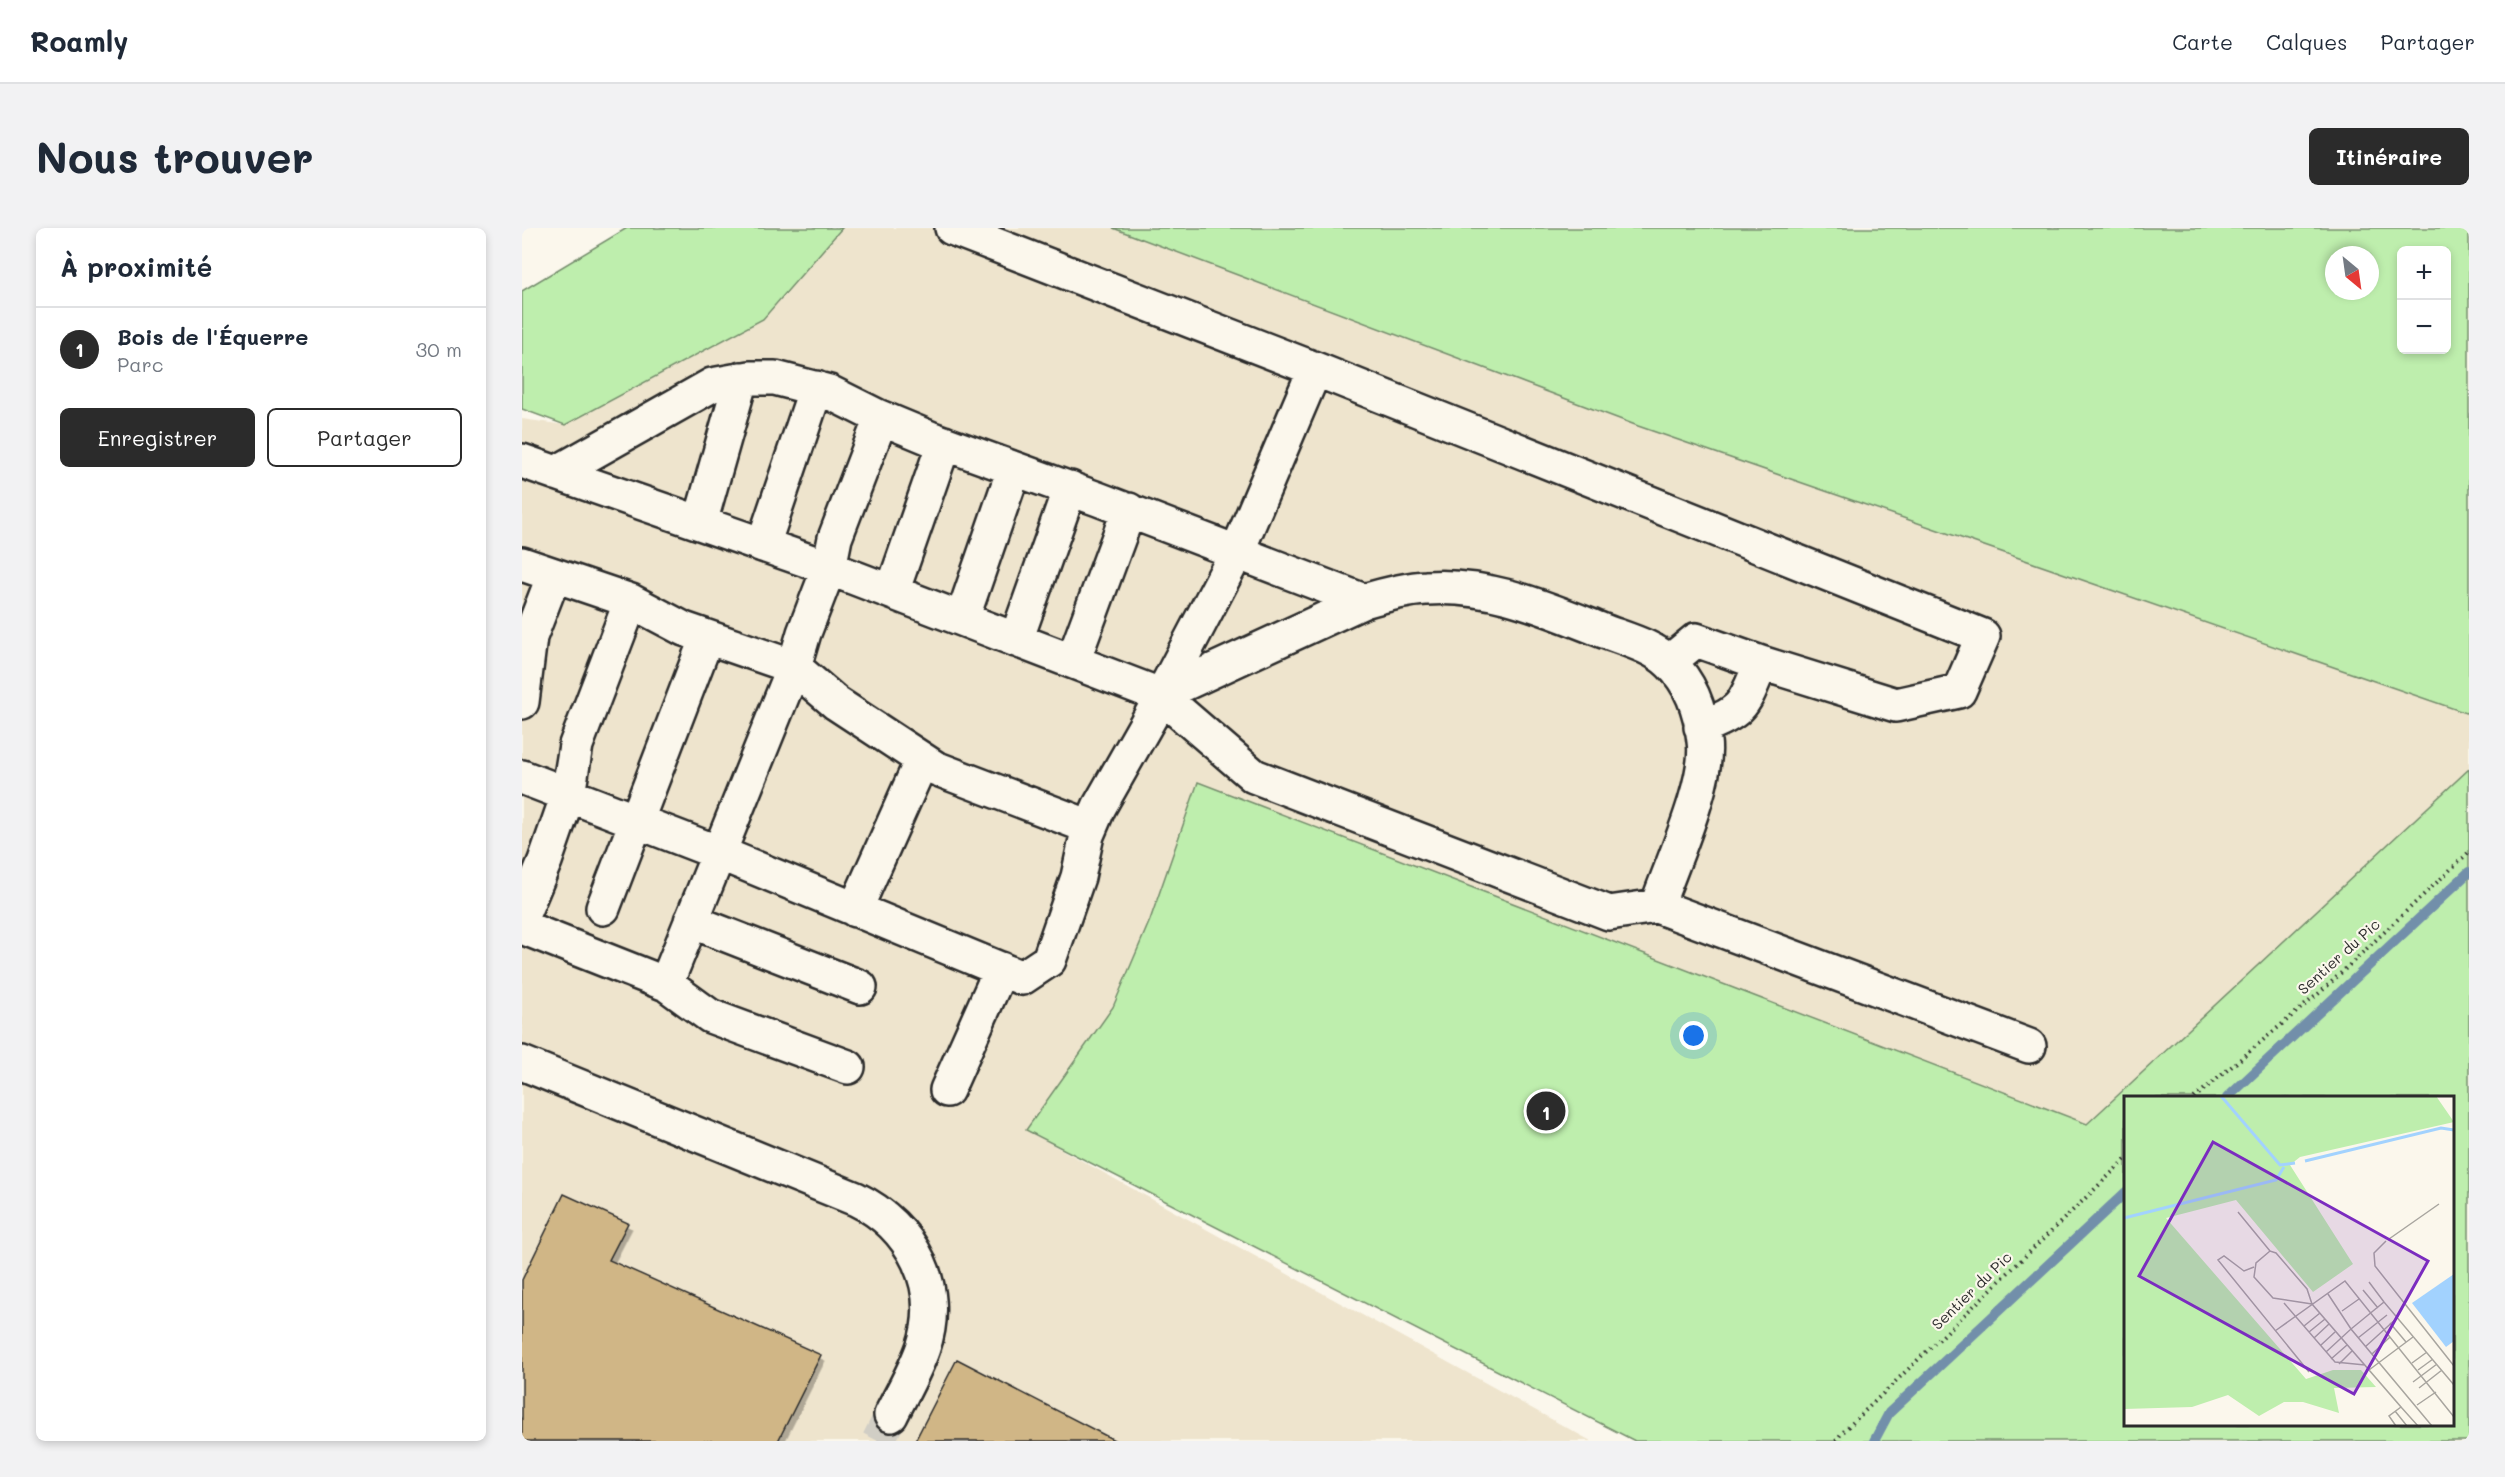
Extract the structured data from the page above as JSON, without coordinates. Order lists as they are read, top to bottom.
{
  "streets": {
    "path": ["Sentier du Pic"]
  },
  "north": "bottom right",
  "page": {
    "header": "Roamly",
    "nav": ["Carte", "Calques", "Partager"],
    "buttons": [
      "Itinéraire",
      ["Enregistrer", "Partager"]
    ],
    "title": "Nous trouver",
    "heading": "À proximité",
    "map_buttons": ["+", "−"],
    "list": [
      {
        "mark": "1",
        "name": "Bois de l'Équerre",
        "note": "Parc",
        "value": "30 m"
      }
    ],
    "pins": "1"
  }
}
